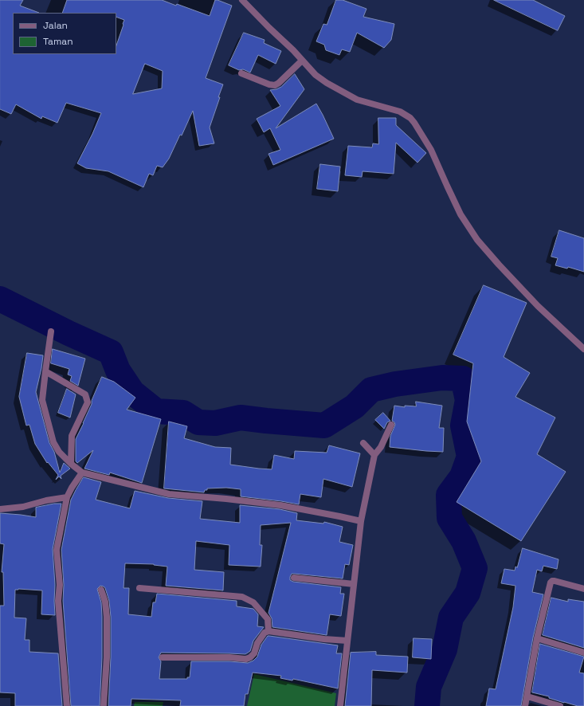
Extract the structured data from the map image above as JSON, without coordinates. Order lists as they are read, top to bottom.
{
  "legend": ["Jalan", "Taman"]
}
